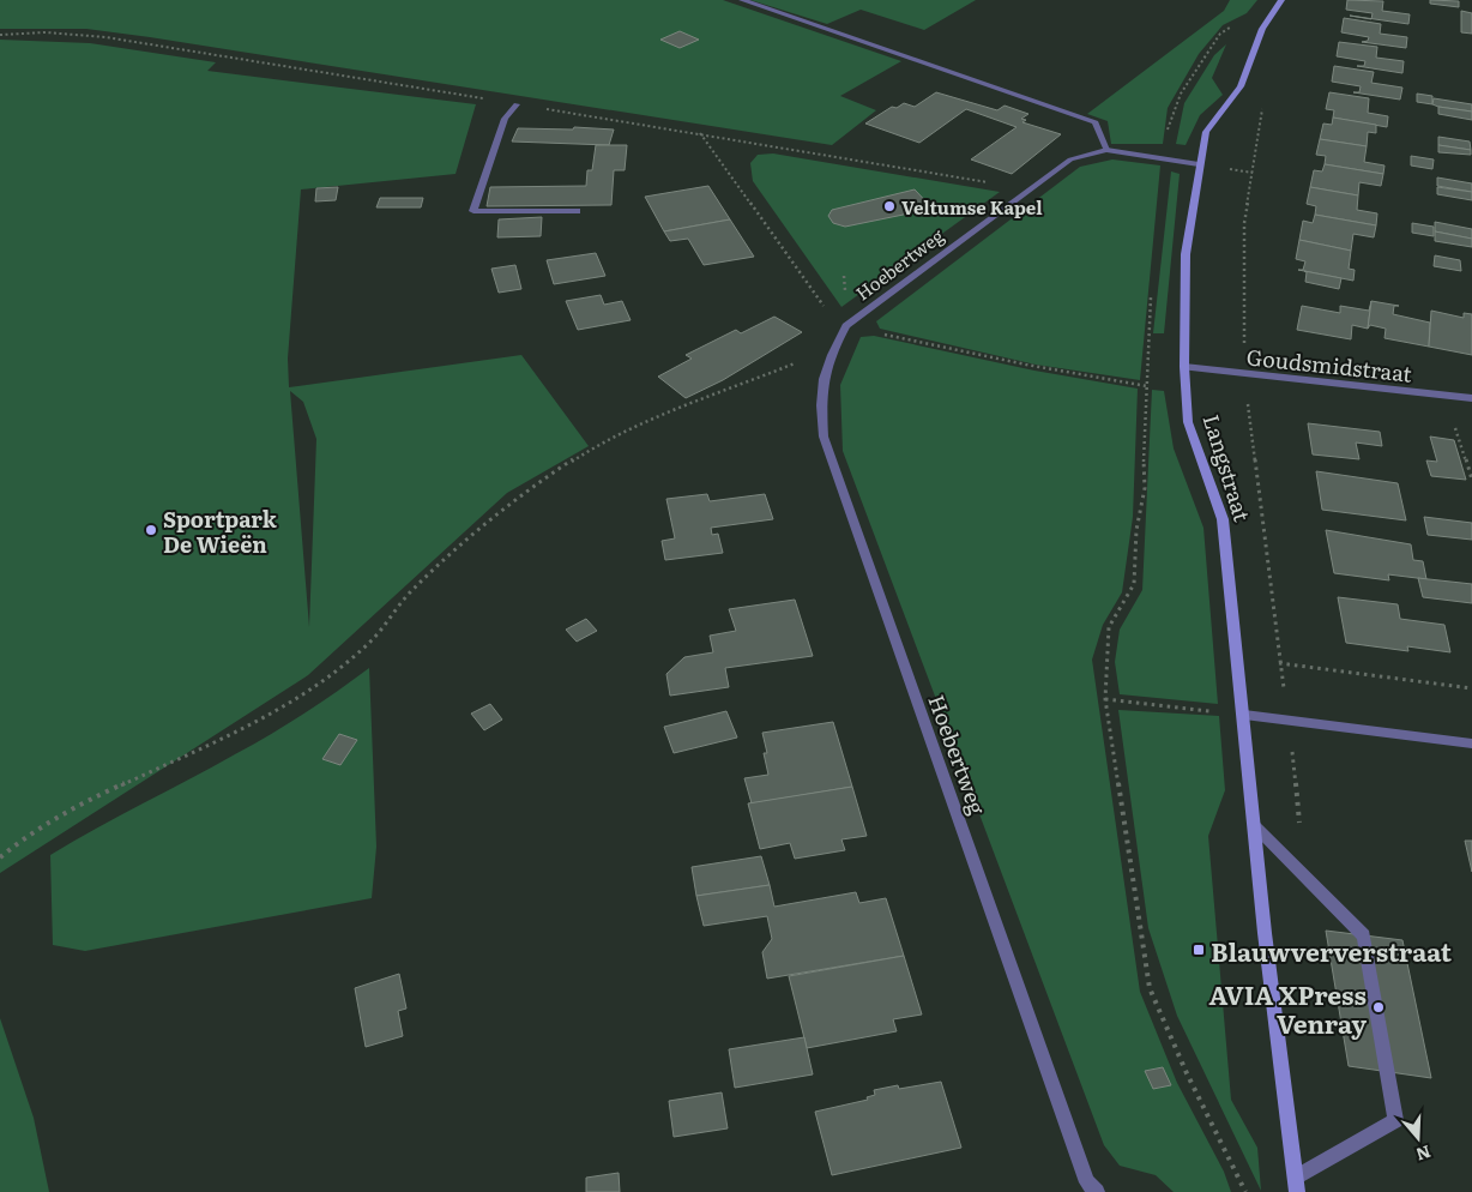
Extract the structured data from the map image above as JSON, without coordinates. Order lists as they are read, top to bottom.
{
  "streets": {
    "main road": ["Langstraat"],
    "street": ["Hoebertweg", "Goudsmidstraat"]
  },
  "crossings": [
    ["Hoebertweg", "Langstraat"],
    ["Goudsmidstraat", "Langstraat"]
  ],
  "places": {
    "other": ["Veltumse Kapel", "Sportpark De Wieën", "AVIA XPress Venray"],
    "transit": ["Blauwververstraat"]
  },
  "north": "bottom"
}
